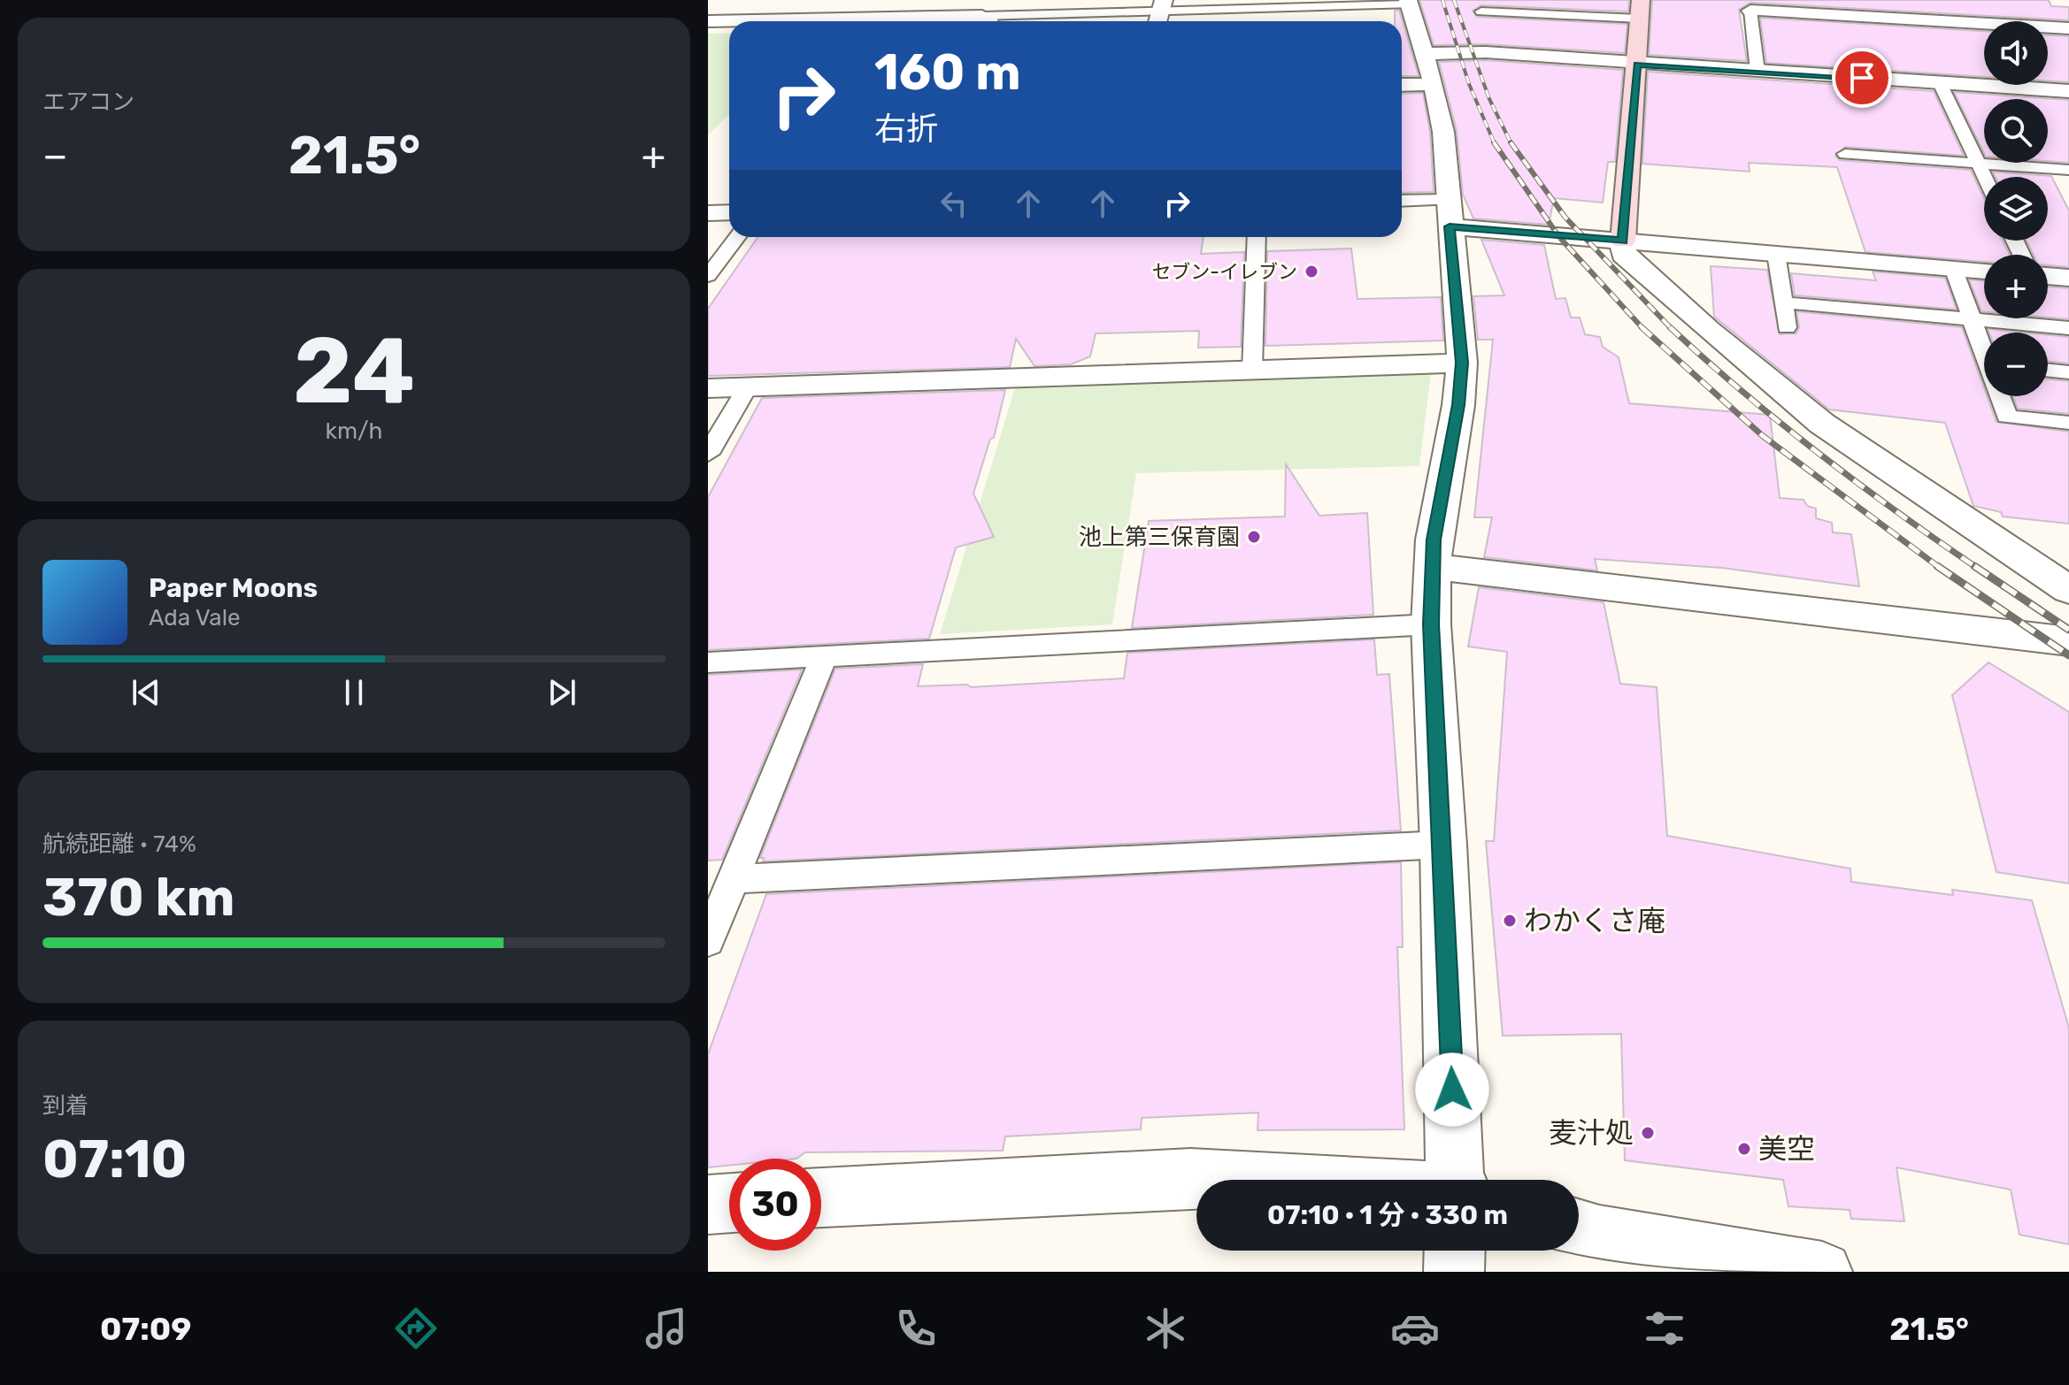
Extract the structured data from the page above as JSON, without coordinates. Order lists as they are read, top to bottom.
{
  "places": [
    "セブン-イレブン",
    "池上第三保育園",
    "わかくさ庵",
    "麦汁処",
    "美空"
  ],
  "page": {
    "tile": [
      "エアコン",
      ["24", "km/h"],
      ["航続距離 · 74%", "370 km"],
      ["到着", "07:10"]
    ],
    "map_buttons": ["+", "−"],
    "turn": ["160 m", "右折"],
    "heat": ["−", "21.5°", "+"],
    "song": ["Paper Moons", "Ada Vale"],
    "limit": "30",
    "trip": "07:10 · 1 分 · 330 m",
    "tabs": ["07:09", "21.5°"]
  }
}
